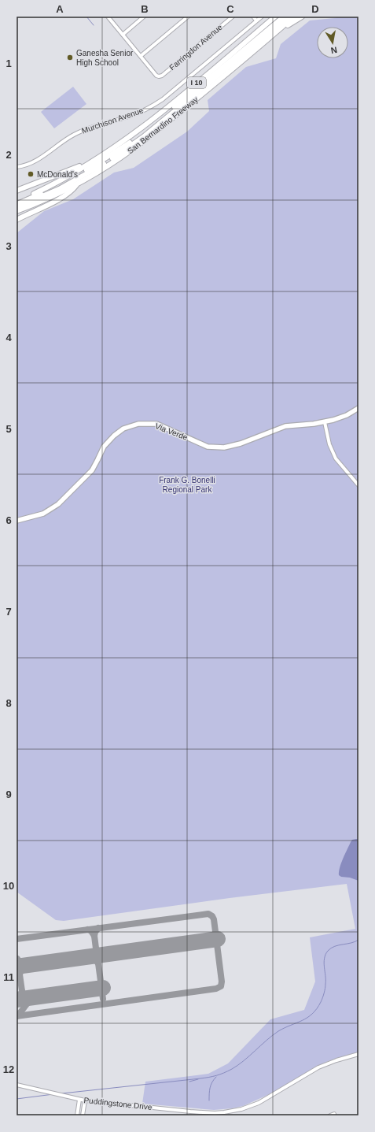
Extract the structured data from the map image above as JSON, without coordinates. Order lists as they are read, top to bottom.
{
  "streets": {
    "highway": ["I 10", "San Bernardino Freeway"],
    "main road": ["Via Verde"],
    "street": ["Farringdon Avenue", "Murchison Avenue", "Puddingstone Drive"]
  },
  "parks": ["Frank G. Bonelli Regional Park"],
  "places": ["Ganesha Senior High School", "McDonald's"],
  "north": "bottom",
  "grid": {
    "columns": [
      "A",
      "B",
      "C",
      "D"
    ],
    "rows": [
      "1",
      "2",
      "3",
      "4",
      "5",
      "6",
      "7",
      "8",
      "9",
      "10",
      "11",
      "12"
    ]
  }
}
